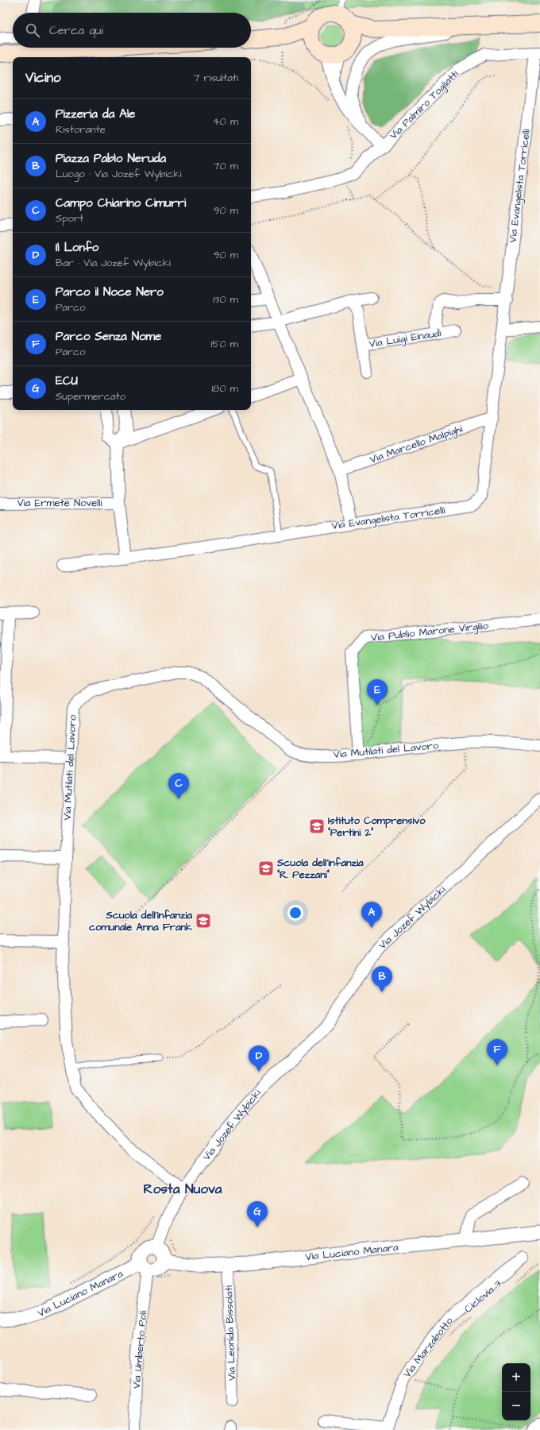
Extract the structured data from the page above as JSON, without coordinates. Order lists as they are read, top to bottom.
{
  "streets": {
    "street": [
      "Via Palmiro Togliatti",
      "Via Evangelista Torricelli",
      "Via Luigi Einaudi",
      "Via Marcello Malpighi",
      "Via Ermete Novelli",
      "Via Publio Marone Virgilio",
      "Via Mutilati del Lavoro",
      "Via Jozef Wybicki",
      "Via Luciano Manara",
      "Via Leonida Bissolati",
      "Via Marzabotto",
      "Via Umberto Poli"
    ],
    "path": ["Ciclovia 3"]
  },
  "crossings": [
    ["Via Palmiro Togliatti", "Via Evangelista Torricelli"],
    ["Via Evangelista Torricelli", "Via Marcello Malpighi"],
    ["Via Publio Marone Virgilio", "Via Mutilati del Lavoro"],
    ["Via Mutilati del Lavoro", "Via Jozef Wybicki"],
    ["Via Jozef Wybicki", "Via Luciano Manara"],
    ["Via Jozef Wybicki", "Via Umberto Poli"],
    ["Via Luciano Manara", "Via Leonida Bissolati"],
    ["Via Luciano Manara", "Via Umberto Poli"]
  ],
  "districts": ["Rosta Nuova"],
  "places": {
    "school or university": ["Istituto Comprensivo \"Pertini 2\"", "Scuola dell'infanzia \"R. Pezzani\"", "Scuola dell'infanzia comunale Anna Frank"]
  },
  "page": {
    "search": "Cerca qui",
    "heading": ["Vicino", "7 risultati"],
    "list": [
      {
        "mark": "A",
        "name": "Pizzeria da Ale",
        "note": "Ristorante",
        "value": "40 m"
      },
      {
        "mark": "B",
        "name": "Piazza Pablo Neruda",
        "note": "Luogo · Via Jozef Wybicki",
        "value": "70 m"
      },
      {
        "mark": "C",
        "name": "Campo Chiarino Cimurri",
        "note": "Sport",
        "value": "90 m"
      },
      {
        "mark": "D",
        "name": "Il Lonfo",
        "note": "Bar · Via Jozef Wybicki",
        "value": "90 m"
      },
      {
        "mark": "E",
        "name": "Parco il Noce Nero",
        "note": "Parco",
        "value": "130 m"
      },
      {
        "mark": "F",
        "name": "Parco Senza Nome",
        "note": "Parco",
        "value": "150 m"
      },
      {
        "mark": "G",
        "name": "ECU",
        "note": "Supermercato",
        "value": "180 m"
      }
    ],
    "pins": [
      "E",
      "C",
      "A",
      "B",
      "F",
      "D",
      "G"
    ],
    "map_buttons": ["+", "−"]
  }
}
